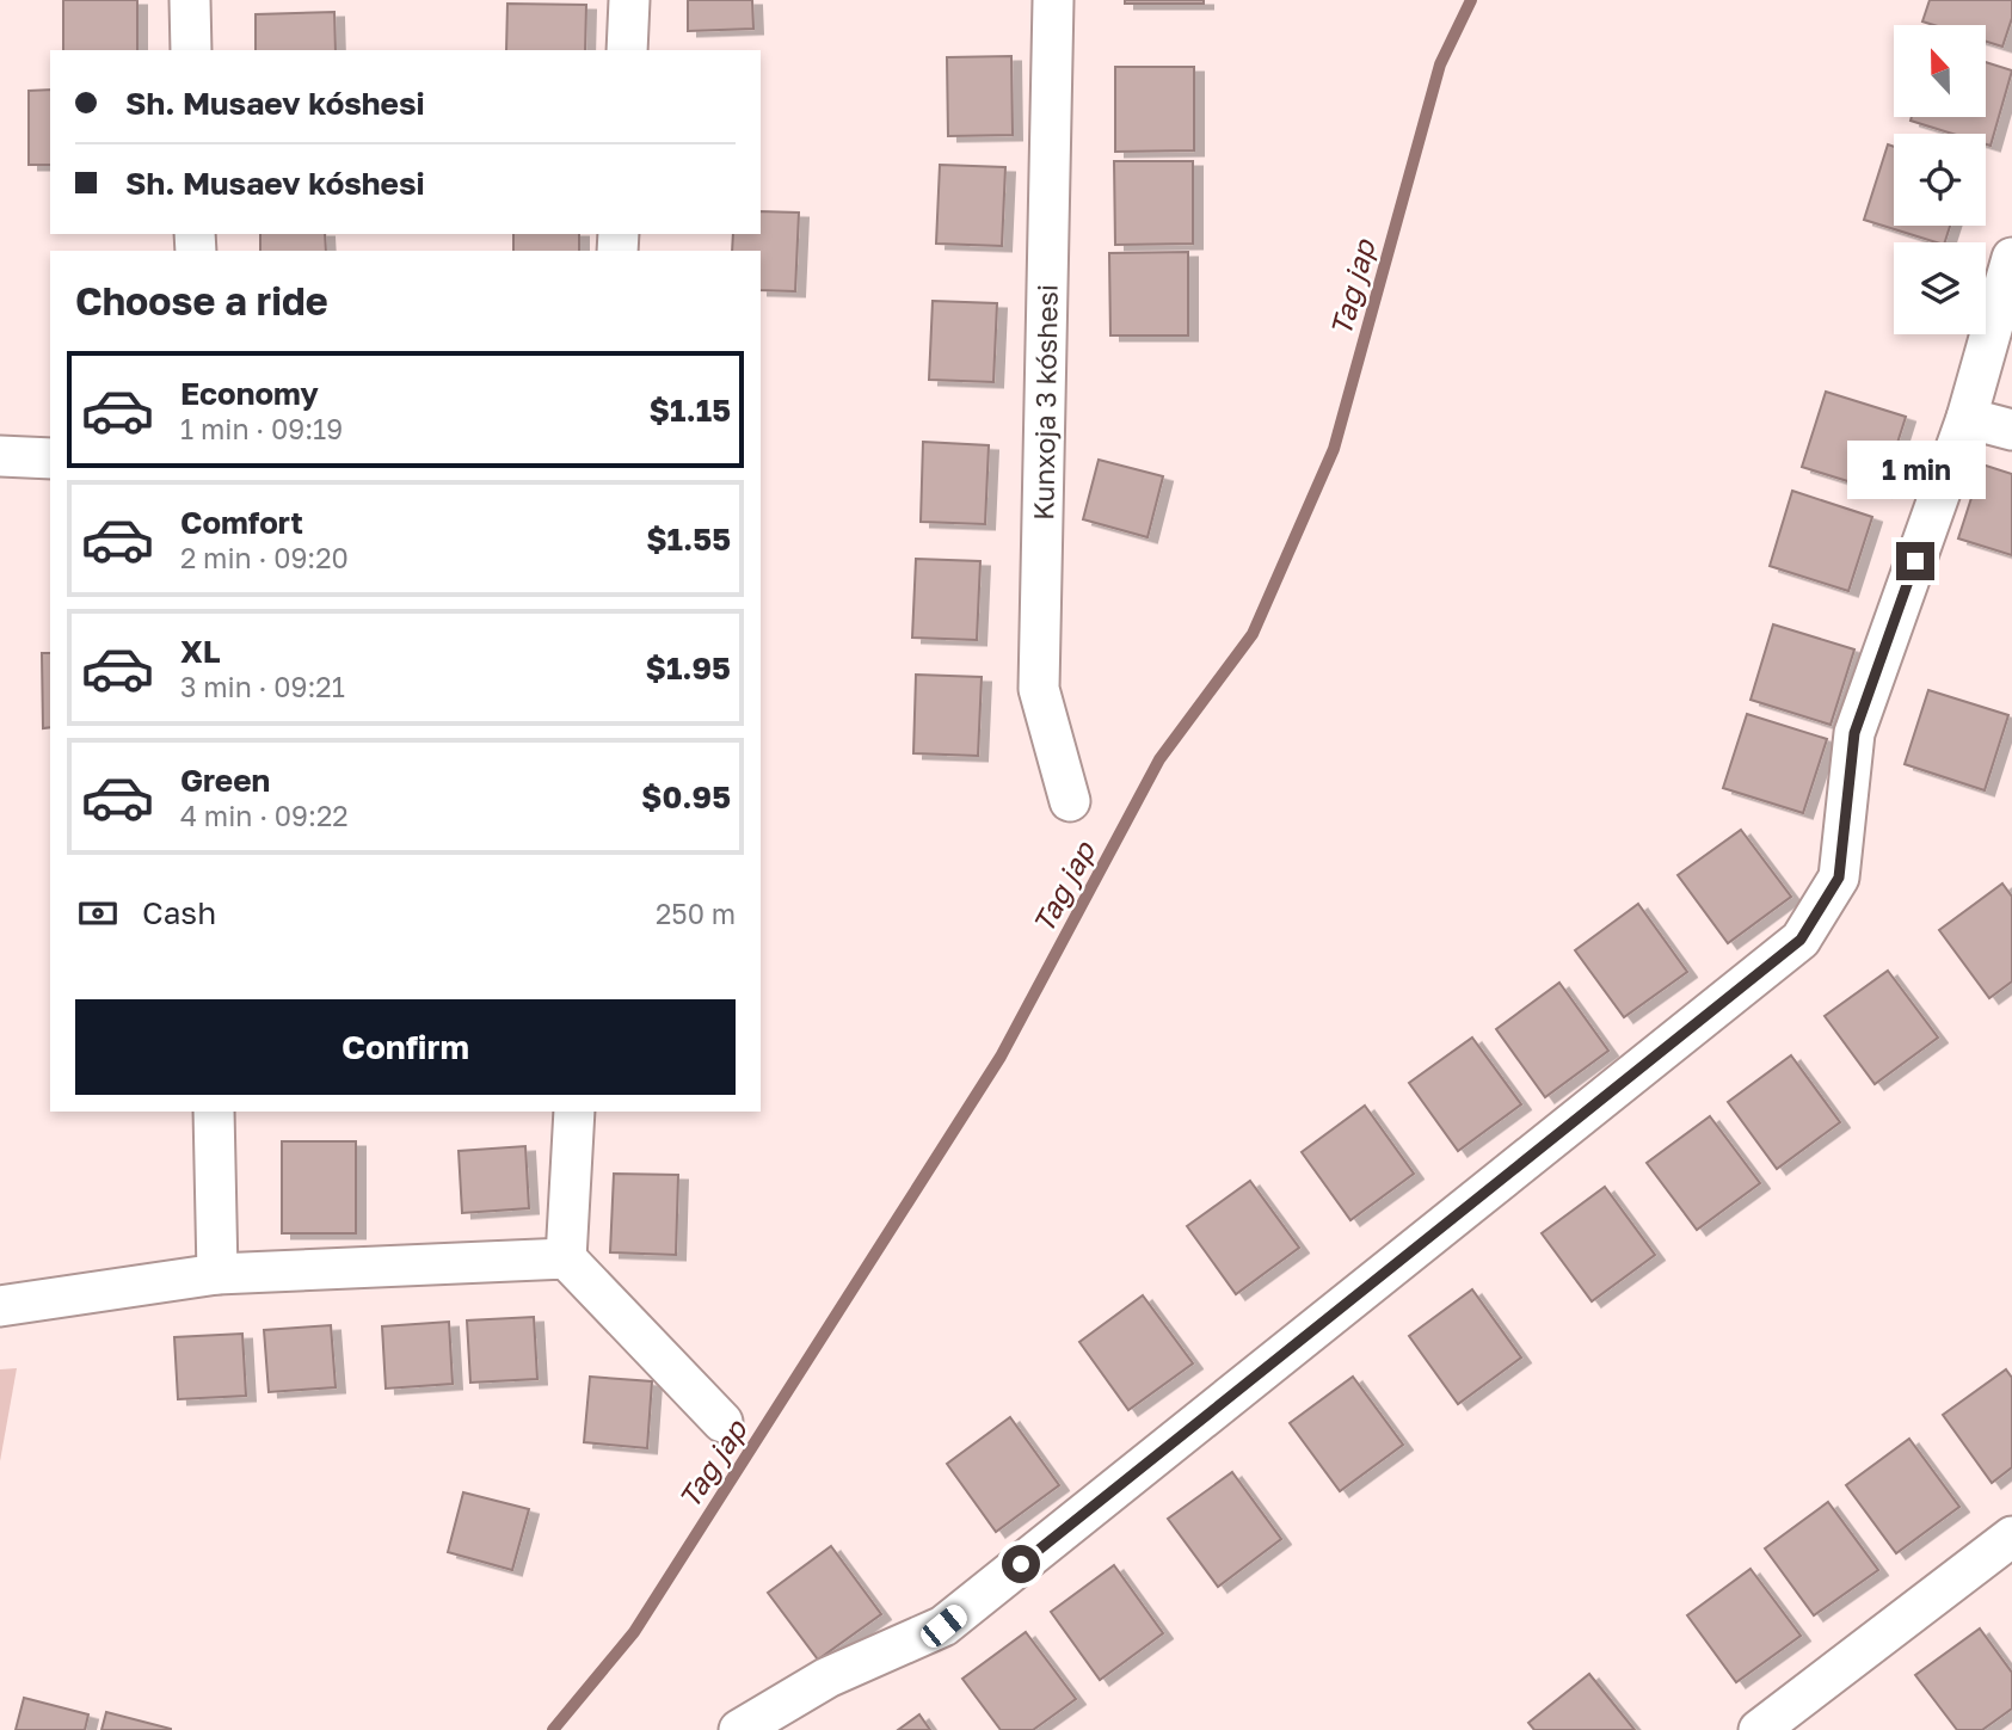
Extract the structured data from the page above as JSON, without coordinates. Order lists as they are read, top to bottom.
{
  "streets": {
    "street": ["Kunxoja 3 kóshesi"]
  },
  "water": ["Tag jap"],
  "north": "top",
  "page": {
    "banner": ["Sh. Musaev kóshesi", "Sh. Musaev kóshesi"],
    "heading": "Choose a ride",
    "list": [
      {
        "name": "Economy",
        "note": "1 min · 09:19",
        "value": "$1.15"
      },
      {
        "name": "Comfort",
        "note": "2 min · 09:20",
        "value": "$1.55"
      },
      {
        "name": "XL",
        "note": "3 min · 09:21",
        "value": "$1.95"
      },
      {
        "name": "Green",
        "note": "4 min · 09:22",
        "value": "$0.95"
      }
    ],
    "bubble": "1 min",
    "pay": ["Cash", "250 m"],
    "buttons": "Confirm"
  }
}
